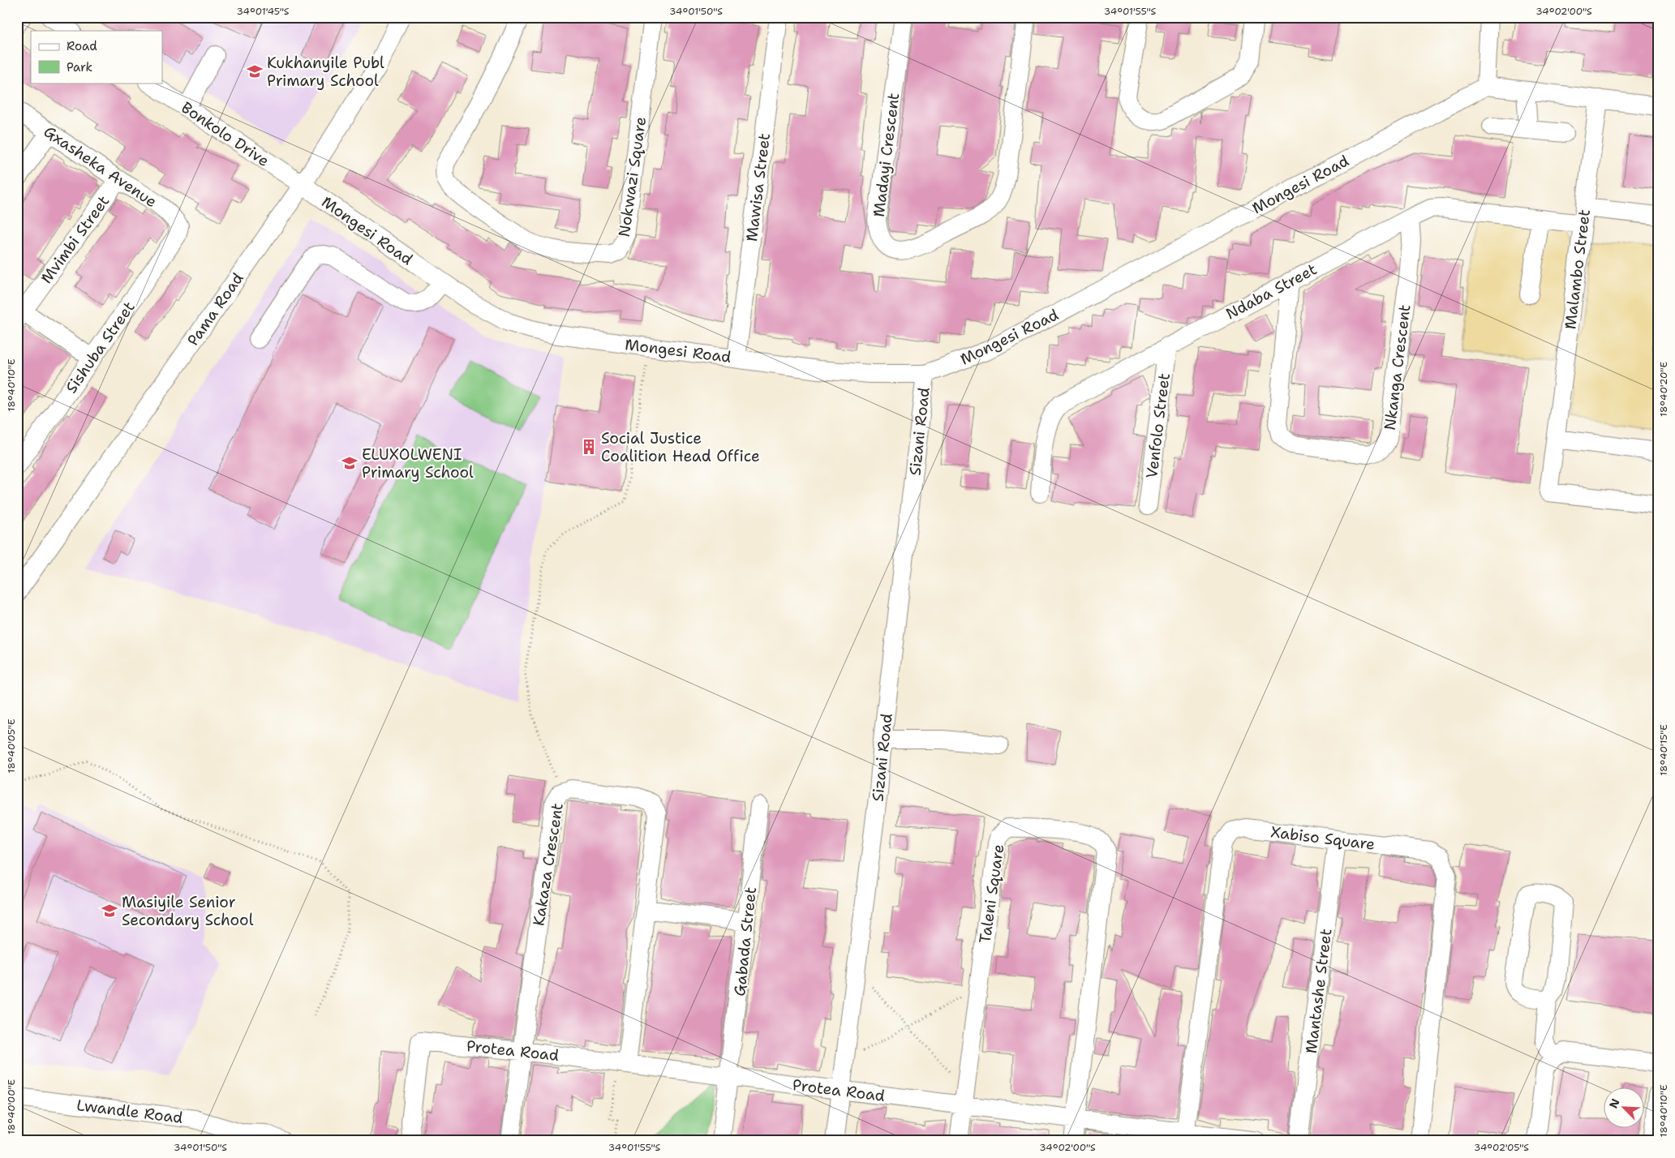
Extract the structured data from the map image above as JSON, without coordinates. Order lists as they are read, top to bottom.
{
  "streets": {
    "street": [
      "Bonkolo Drive",
      "Madayi Crescent",
      "Gxasheka Avenue",
      "Nokwazi Square",
      "Mongesi Road",
      "Mawisa Street",
      "Mvimbi Street",
      "Malambo Street",
      "Ndaba Street",
      "Pama Road",
      "Sishuba Street",
      "Nkanga Crescent",
      "Venfolo Street",
      "Sizani Road",
      "Xabiso Square",
      "Kakaza Crescent",
      "Taleni Square",
      "Gabada Street",
      "Mantashe Street",
      "Protea Road",
      "Lwandle Road"
    ]
  },
  "crossings": [
    ["Bonkolo Drive", "Mongesi Road"],
    ["Bonkolo Drive", "Pama Road"],
    ["Gxasheka Avenue", "Mvimbi Street"],
    ["Gxasheka Avenue", "Sishuba Street"],
    ["Mongesi Road", "Mawisa Street"],
    ["Mongesi Road", "Pama Road"],
    ["Mongesi Road", "Sizani Road"],
    ["Malambo Street", "Ndaba Street"],
    ["Ndaba Street", "Nkanga Crescent"],
    ["Ndaba Street", "Venfolo Street"],
    ["Sizani Road", "Protea Road"],
    ["Xabiso Square", "Mantashe Street"],
    ["Xabiso Square", "Protea Road"],
    ["Kakaza Crescent", "Protea Road"],
    ["Taleni Square", "Protea Road"],
    ["Gabada Street", "Protea Road"]
  ],
  "places": {
    "school or university": ["Kukhanyile Publ Primary School", "ELUXOLWENI Primary School", "Masiyile Senior Secondary School"],
    "building": ["Social Justice Coalition Head Office"]
  },
  "legend": ["Road", "Park"],
  "north": "top left",
  "coordinates": [
    "34°01'45\"S",
    "34°01'50\"S",
    "34°01'55\"S",
    "34°02'00\"S",
    "18°40'10\"E",
    "18°40'20\"E",
    "18°40'05\"E",
    "18°40'15\"E",
    "18°40'00\"E",
    "34°02'05\"S"
  ]
}
